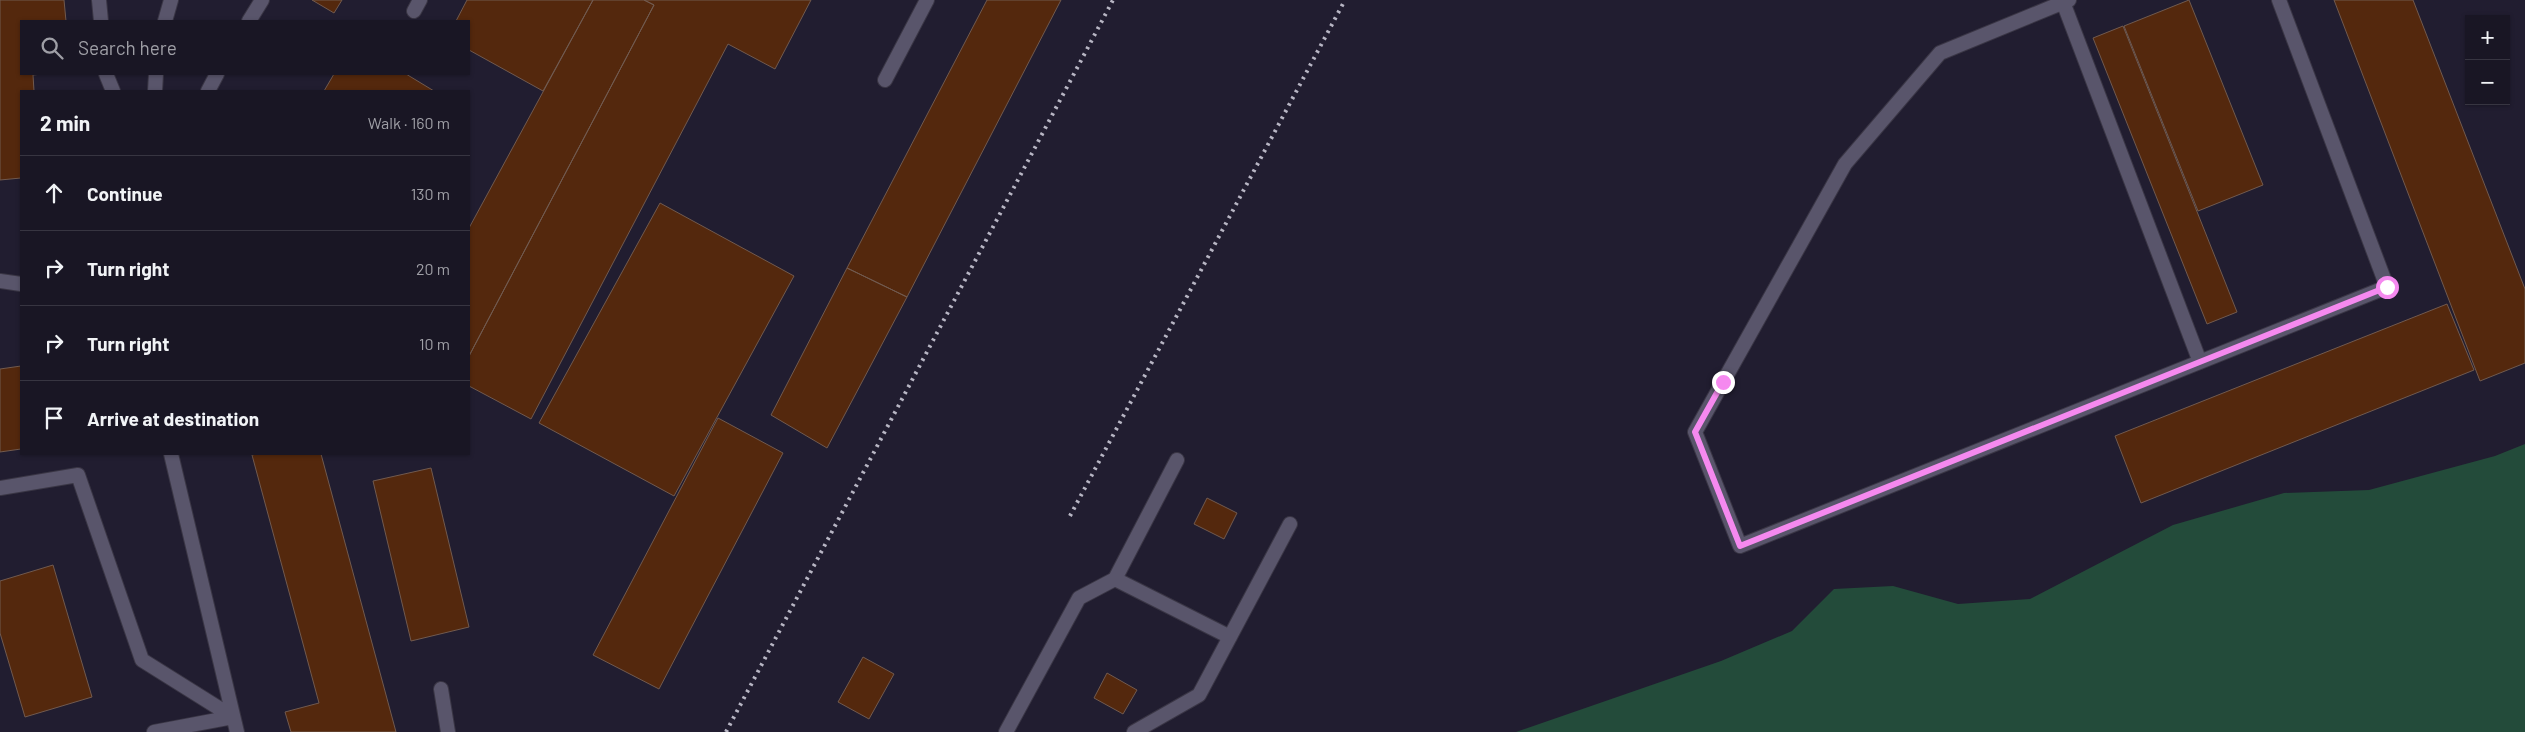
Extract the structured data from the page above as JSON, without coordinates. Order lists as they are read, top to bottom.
{
  "page": {
    "map_buttons": ["+", "−"],
    "search": "Search here",
    "heading": ["2 min", "Walk · 160 m"],
    "list": [
      ["Continue", "130 m"],
      ["Turn right", "20 m"],
      ["Turn right", "10 m"],
      "Arrive at destination"
    ]
  }
}
